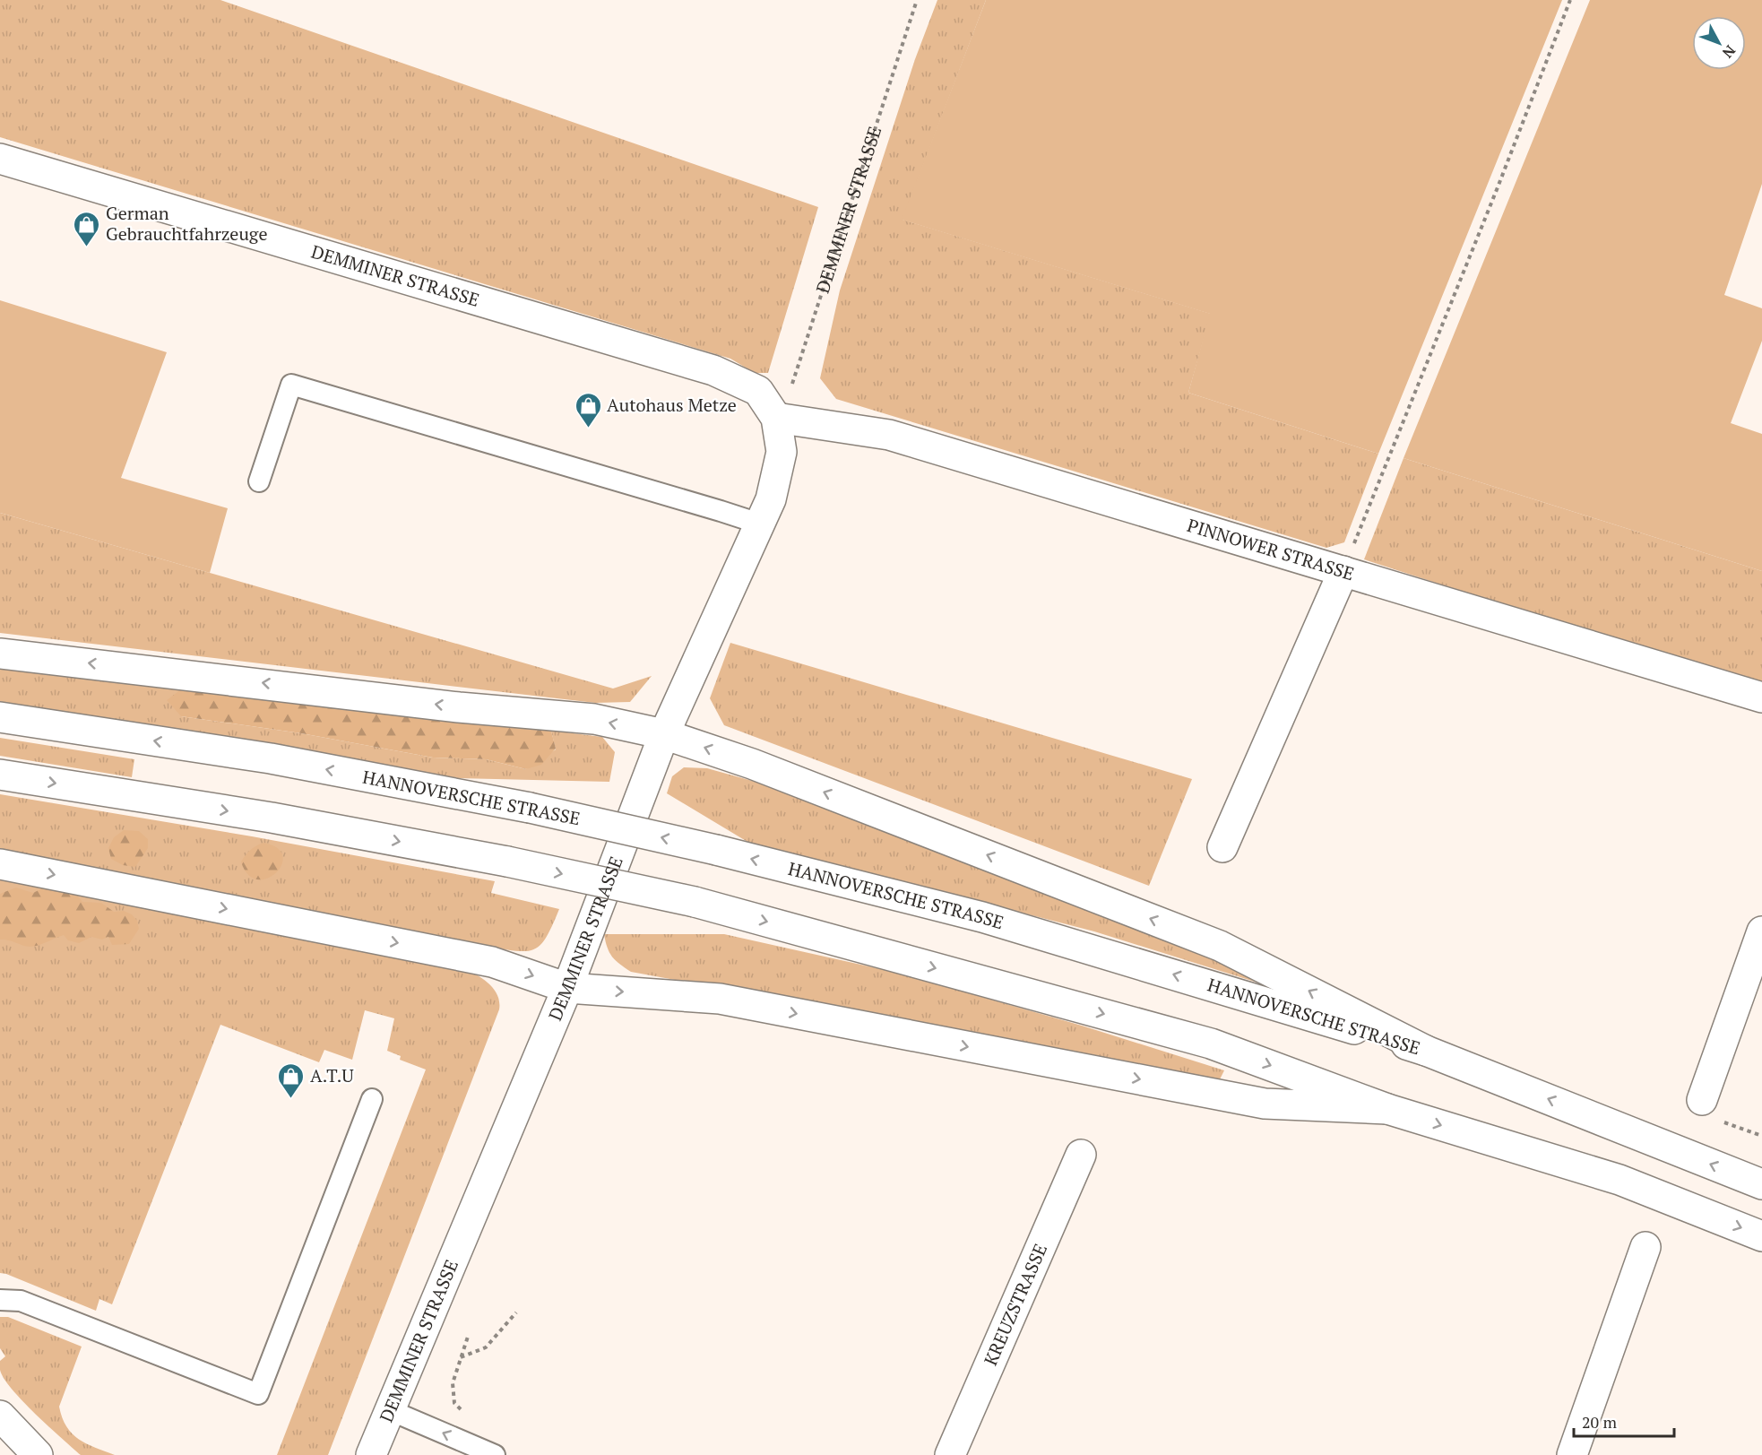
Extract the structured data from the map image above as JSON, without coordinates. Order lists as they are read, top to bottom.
{
  "streets": {
    "main road": [
      "DEMMINER STRASSE",
      "PINNOWER STRASSE",
      "HANNOVERSCHE STRASSE",
      "KREUZSTRASSE"
    ]
  },
  "crossings": [
    ["DEMMINER STRASSE", "PINNOWER STRASSE"]
  ],
  "places": {
    "shop": ["German Gebrauchtfahrzeuge", "Autohaus Metze", "A.T.U"]
  },
  "scale_bar": "20 m",
  "north": "bottom right"
}
